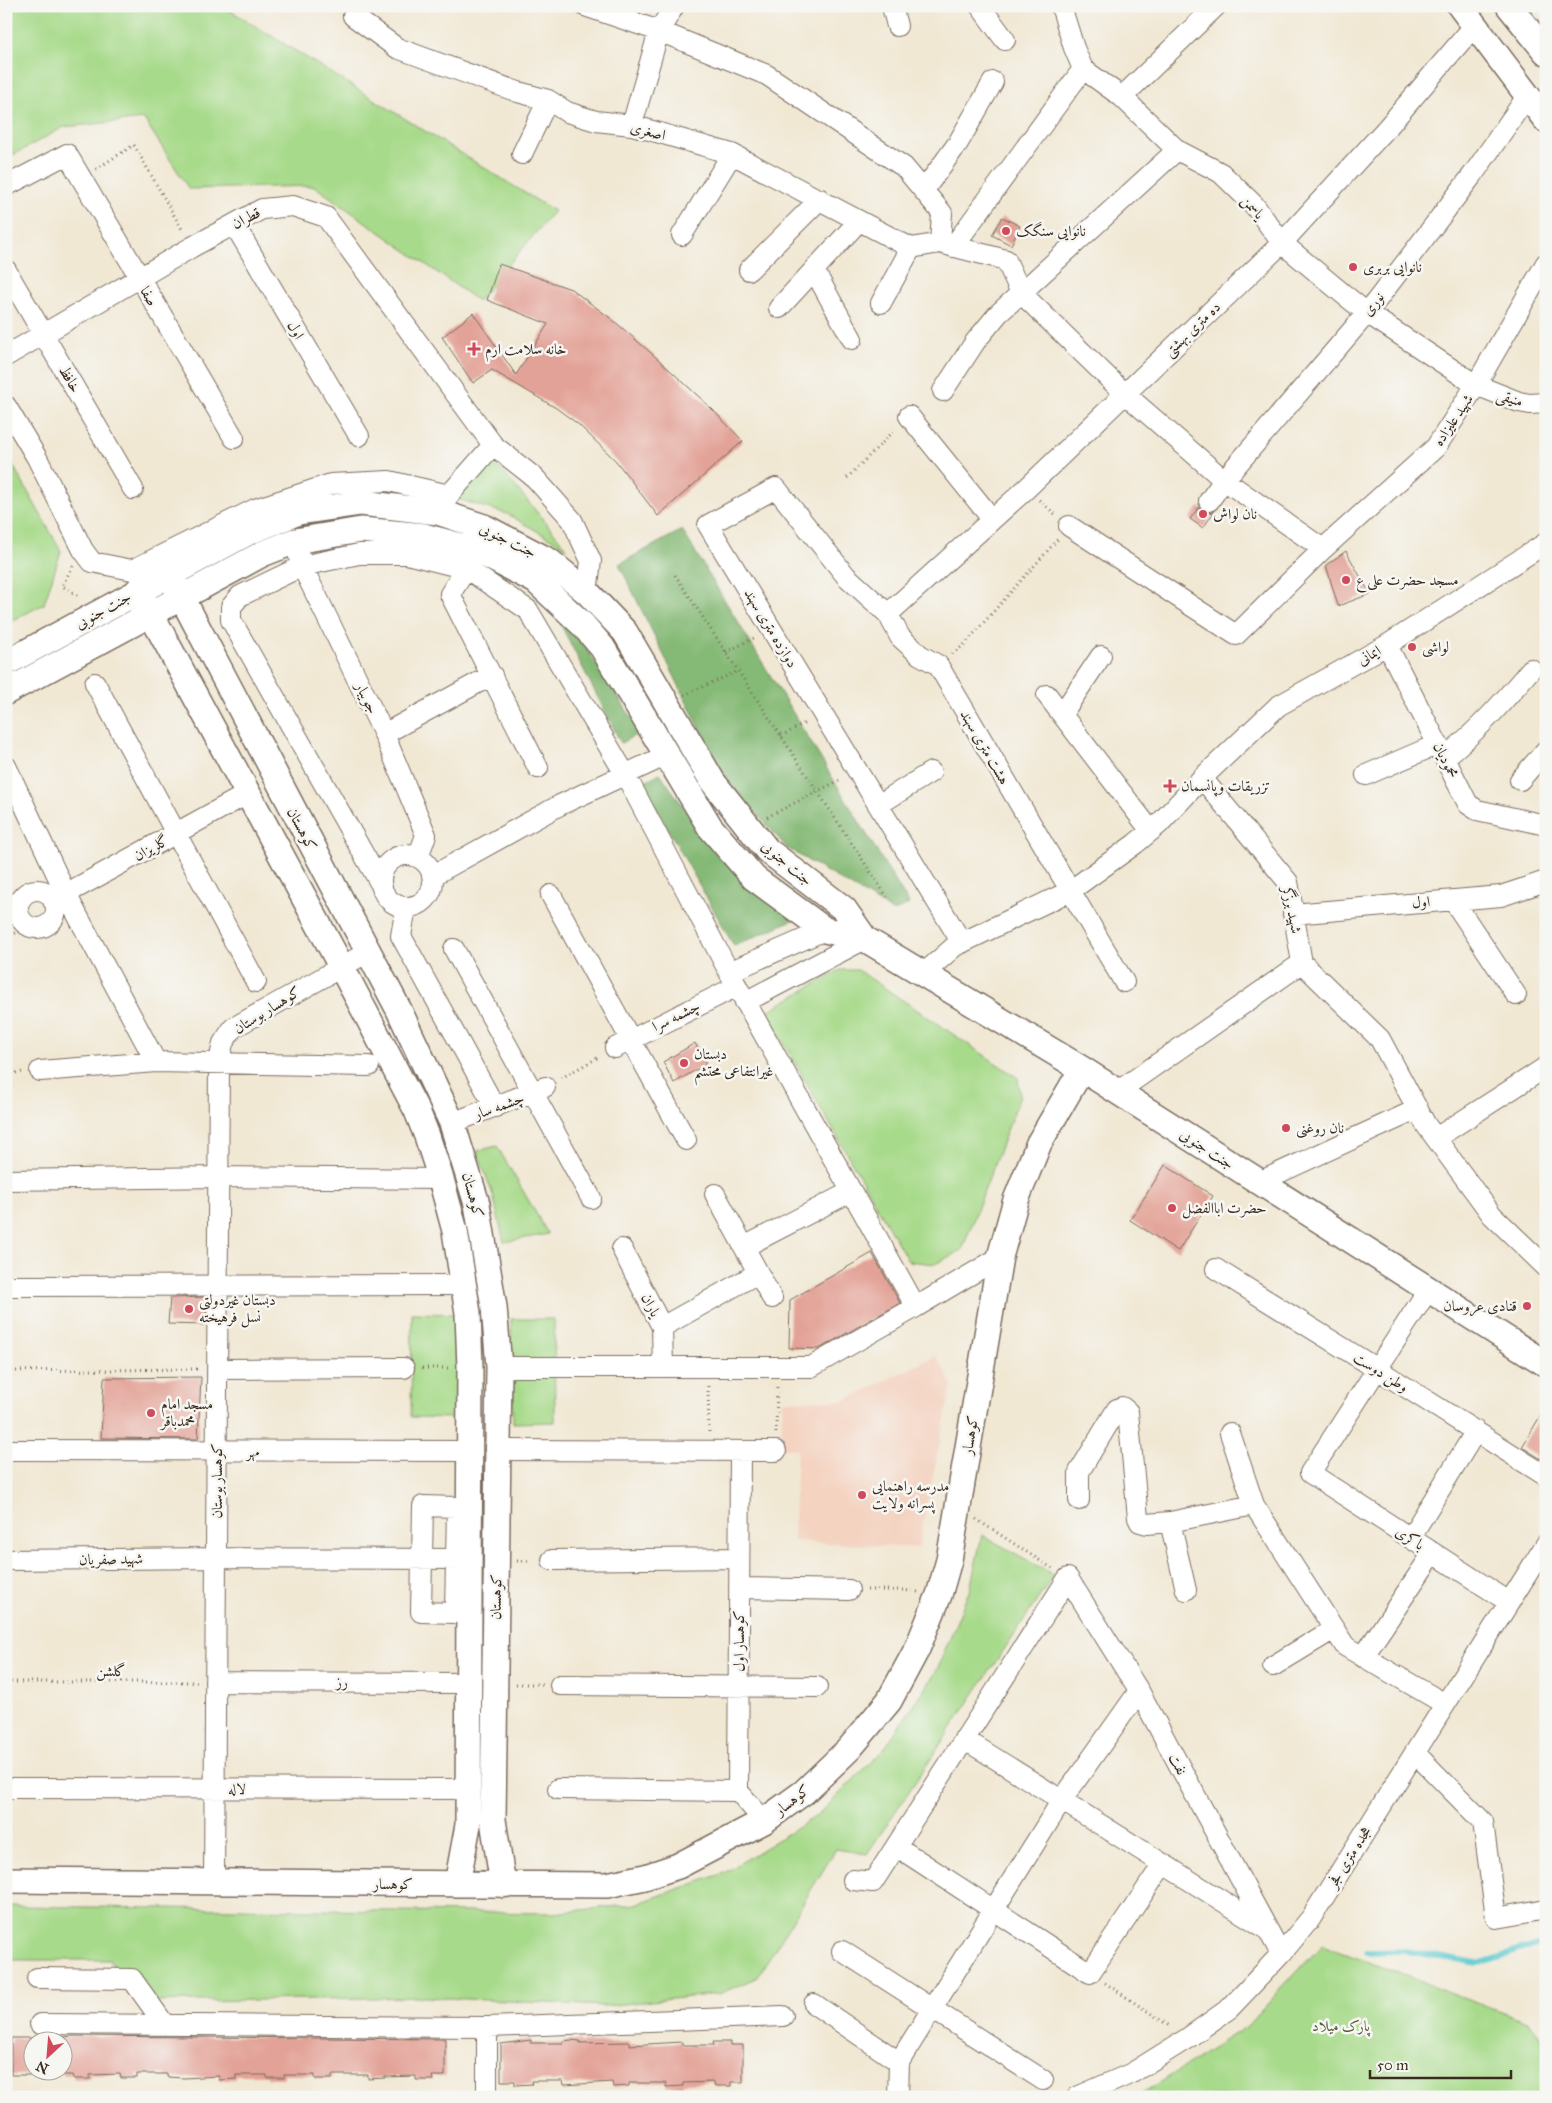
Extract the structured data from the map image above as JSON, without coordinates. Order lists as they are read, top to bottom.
{
  "streets": {
    "main road": ["جنت جنوبی", "کوهستان", "کوهسار"],
    "street": [
      "اصغری",
      "یاسمن",
      "قطران",
      "صفا",
      "نوری",
      "ده متری بهشتی",
      "اول",
      "خافظ",
      "منیقی",
      "شهید علیزاده",
      "دوازده متری سهند",
      "ایمانی",
      "جویبار",
      "هشت متری سهند",
      "محمودیان",
      "گلریزان",
      "شهید برزگر",
      "کوهسار بوستان",
      "چشمه‌ سرا",
      "چشمه سار",
      "یاران",
      "وطن دوست",
      "مهر",
      "باکری",
      "شهید صفریان",
      "کوهسار اول",
      "رز",
      "نفت",
      "لاله",
      "هجده متری فجر"
    ],
    "path": ["گلشن"]
  },
  "crossings": [
    ["یاسمن", "نوری"],
    ["یاسمن", "ده متری بهشتی"],
    ["یاسمن", "منیقی"],
    ["یاسمن", "شهید علیزاده"],
    ["قطران", "صفا"],
    ["قطران", "اول"],
    ["قطران", "خافظ"],
    ["قطران", "جنت جنوبی"],
    ["ده متری بهشتی", "دوازده متری سهند"],
    ["ده متری بهشتی", "هشت متری سهند"],
    ["اول", "شهید برزگر"],
    ["منیقی", "شهید علیزاده"],
    ["جنت جنوبی", "جویبار"],
    ["جنت جنوبی", "کوهستان"],
    ["جنت جنوبی", "کوهسار"],
    ["دوازده متری سهند", "هشت متری سهند"],
    ["ایمانی", "محمودیان"],
    ["ایمانی", "شهید برزگر"],
    ["کوهستان", "گلریزان"],
    ["کوهستان", "کوهسار بوستان"],
    ["کوهستان", "چشمه سار"],
    ["کوهستان", "کوهسار"],
    ["کوهستان", "مهر"],
    ["کوهستان", "شهید صفریان"],
    ["کوهستان", "رز"],
    ["کوهستان", "لاله"],
    ["کوهسار بوستان", "کوهسار"],
    ["کوهسار بوستان", "مهر"],
    ["کوهسار بوستان", "شهید صفریان"],
    ["کوهسار بوستان", "گلشن"],
    ["کوهسار بوستان", "رز"],
    ["کوهسار بوستان", "لاله"],
    ["وطن دوست", "باکری"],
    ["باکری", "هجده متری فجر"],
    ["گلشن", "رز"],
    ["نفت", "هجده متری فجر"]
  ],
  "parks": ["پارک میلاد"],
  "places": {
    "other": [
      "نانوایی سنگک",
      "نانوایی بربری",
      "نان لواش",
      "مسجد حضرت علی ع",
      "لواشی",
      "دبستان غیرانتفاعی محتشم",
      "نان روغنی",
      "حضرت اباالفضل",
      "قنادی عروسان",
      "دبستان غیردولتی نسل فرهیخته",
      "مسجد امام محمدباقر",
      "مدرسه راهنمایی پسرانه ولایت"
    ],
    "health": ["خانه سلامت ارم", "تزریقات وپانسمان"]
  },
  "scale_bar": "50 m",
  "north": "bottom left"
}
